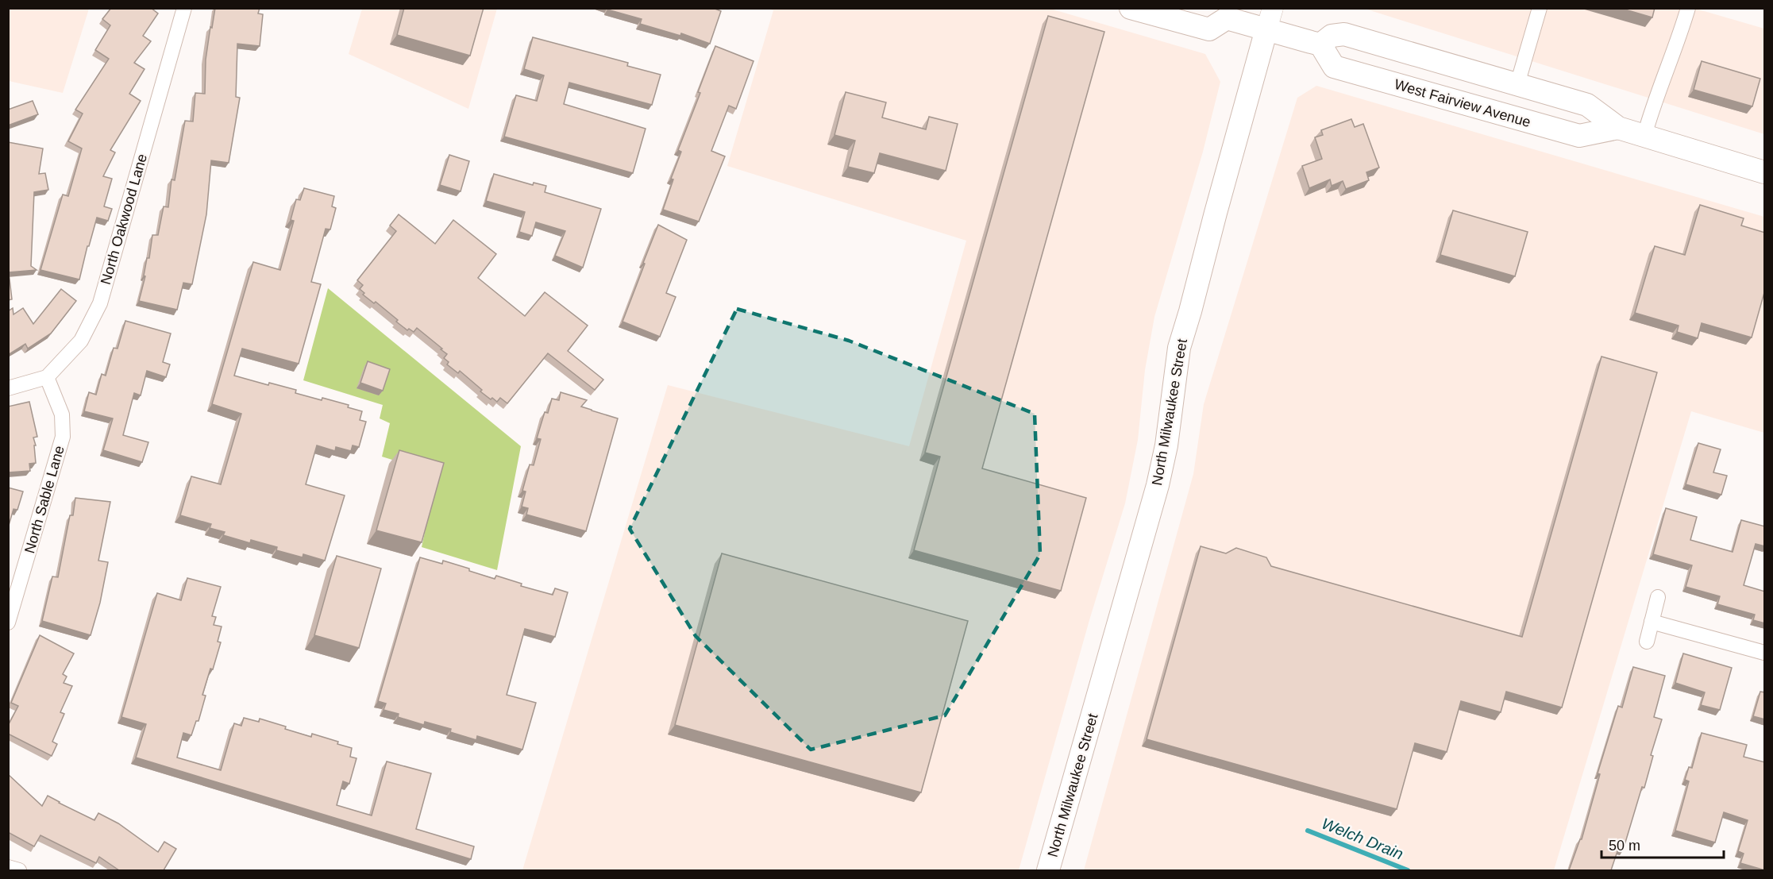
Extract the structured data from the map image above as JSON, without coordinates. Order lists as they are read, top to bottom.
{
  "streets": {
    "main road": ["West Fairview Avenue", "North Milwaukee Street"],
    "street": ["North Oakwood Lane", "North Sable Lane"]
  },
  "crossings": [
    ["North Oakwood Lane", "North Sable Lane"]
  ],
  "water": ["Welch Drain"],
  "scale_bar": "50 m"
}
